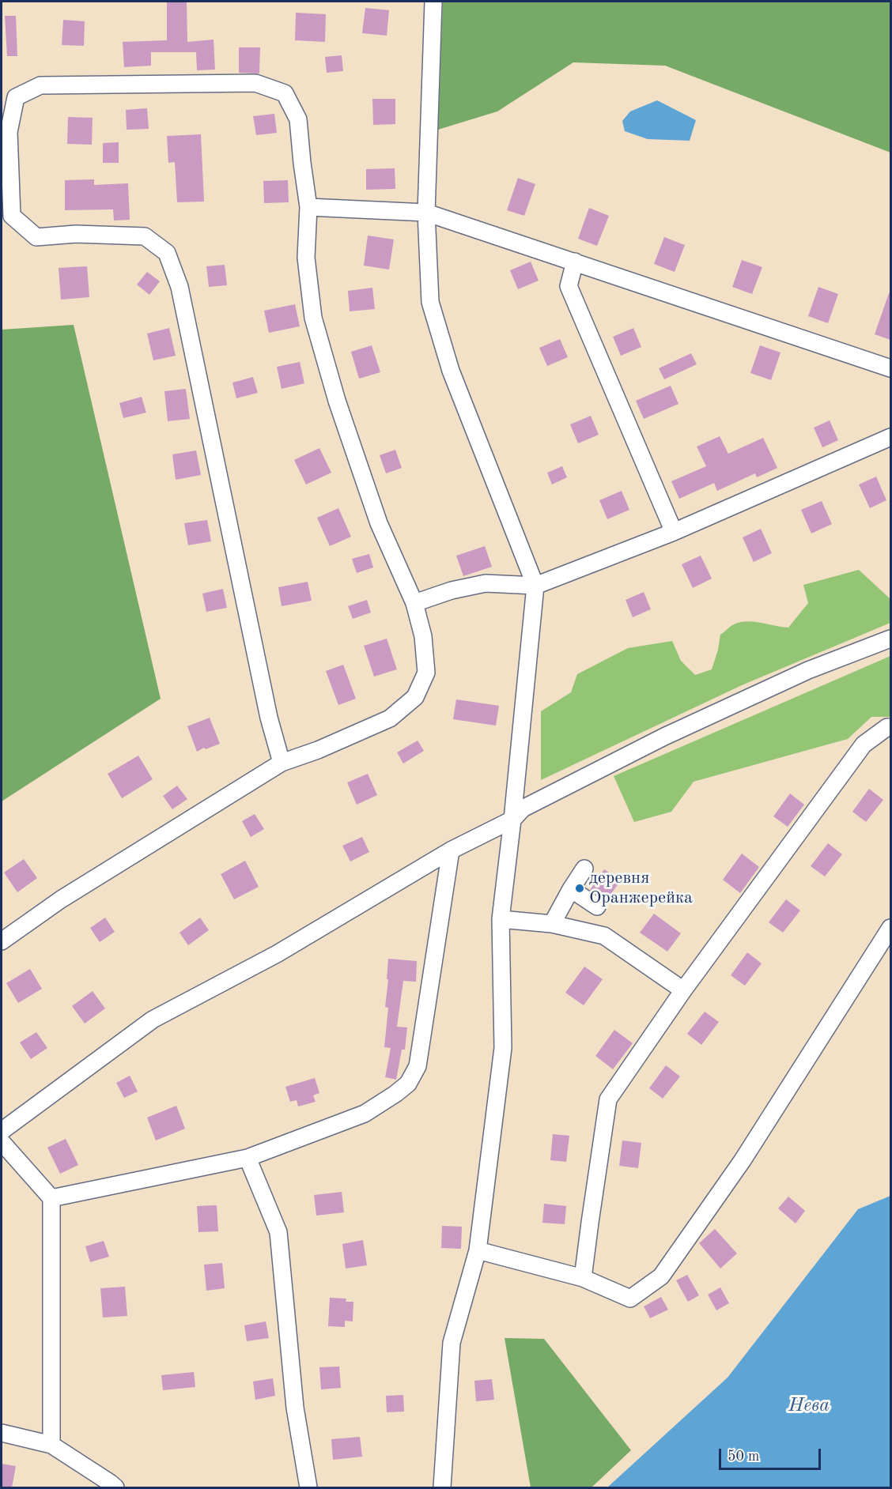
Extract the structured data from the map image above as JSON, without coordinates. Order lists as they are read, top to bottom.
{
  "water": ["Нева"],
  "places": ["деревня Оранжерейка"],
  "scale_bar": "50 m"
}
